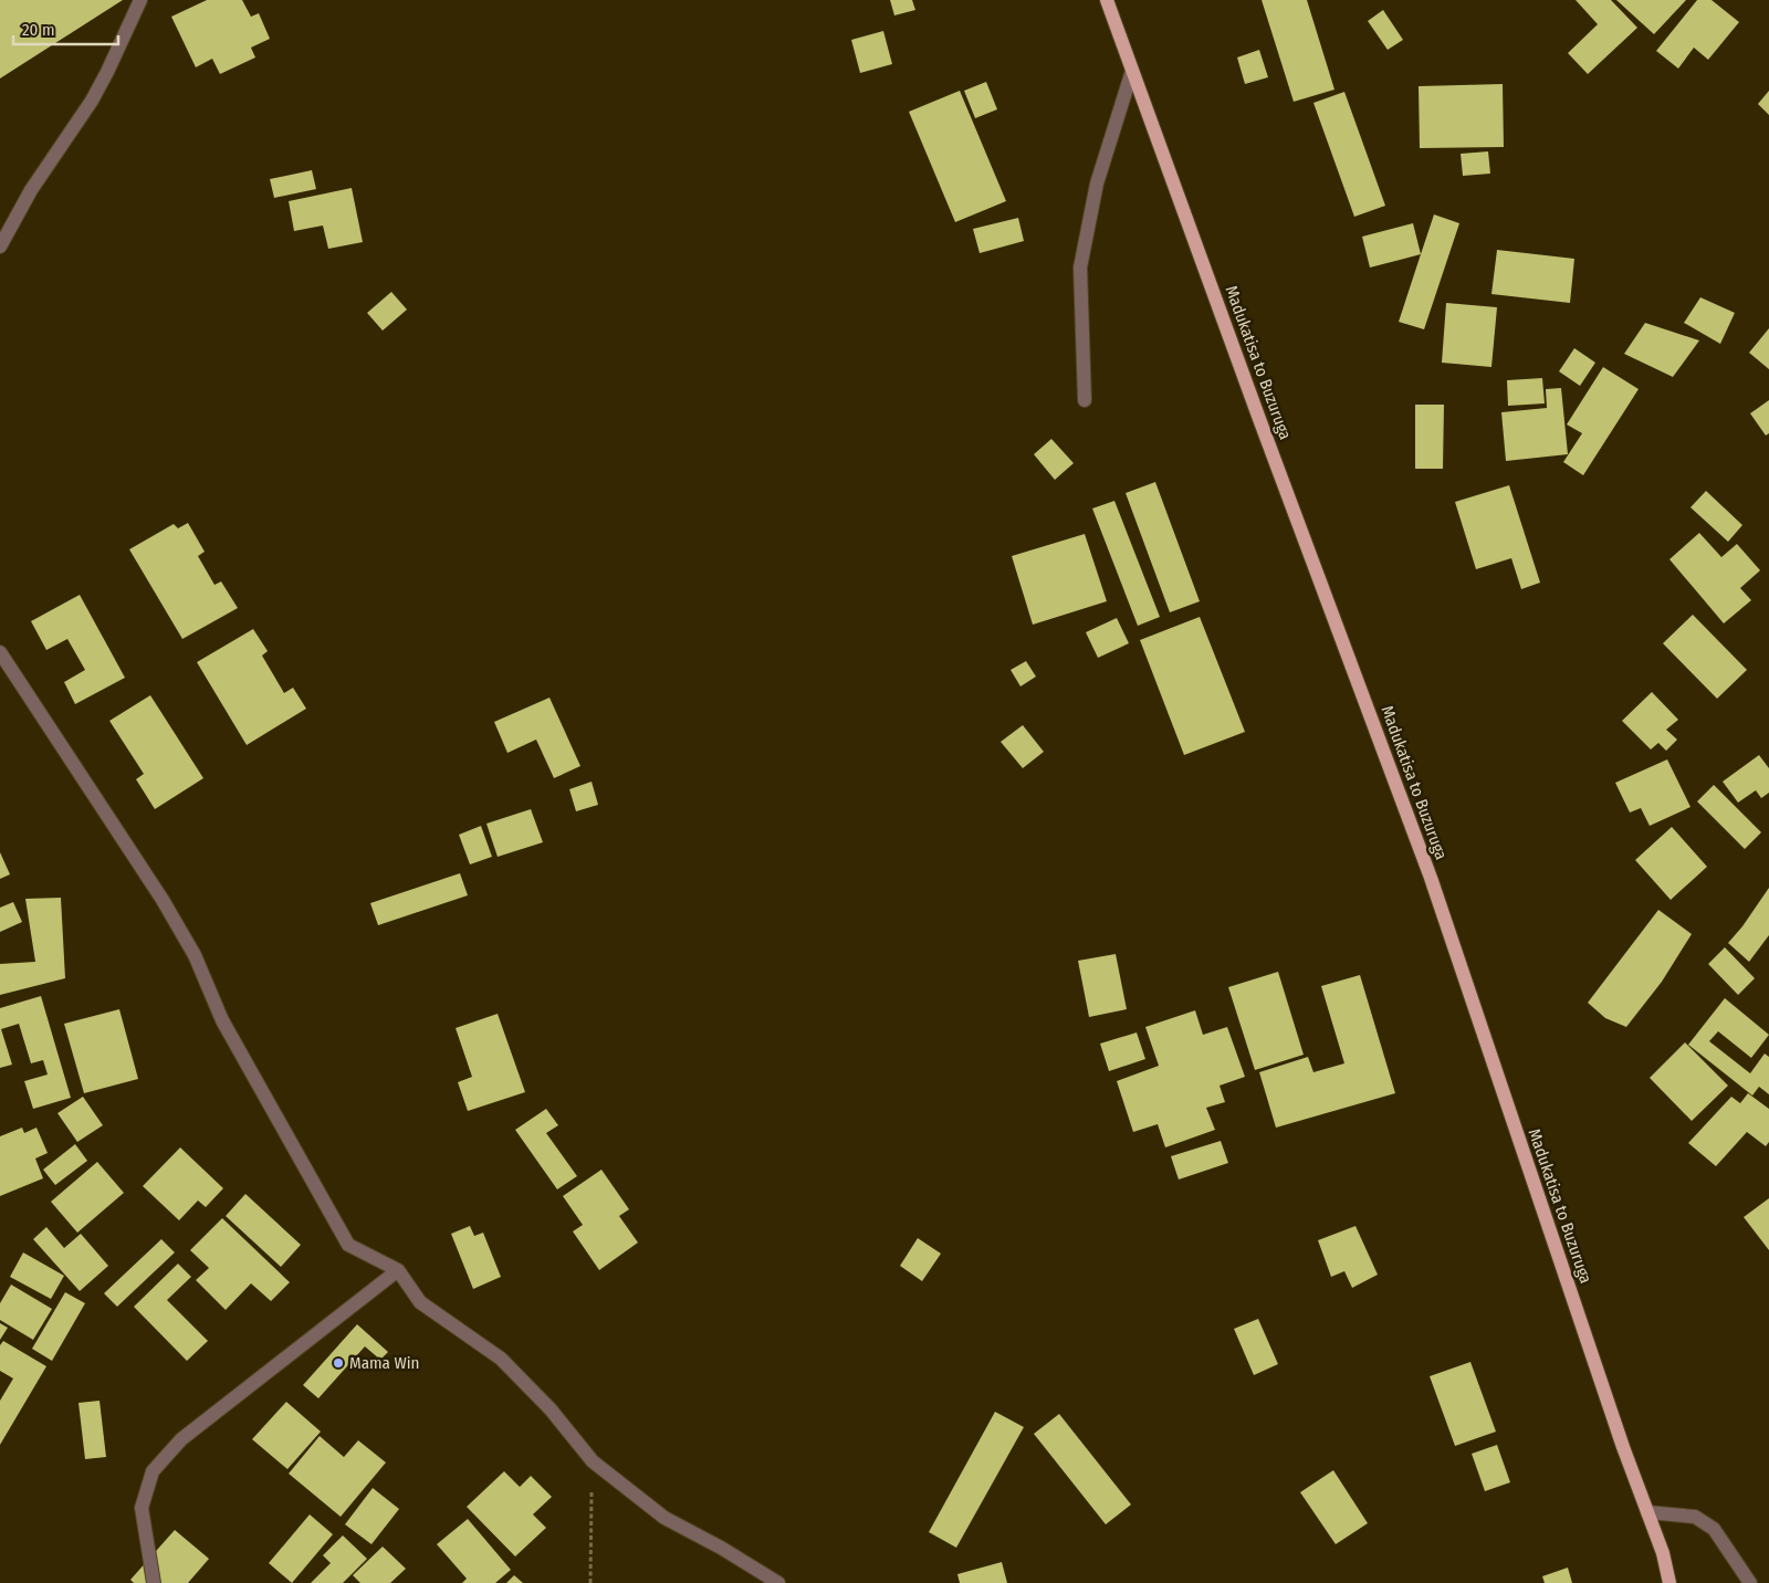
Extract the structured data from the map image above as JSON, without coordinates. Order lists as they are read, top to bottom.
{
  "streets": {
    "main road": ["Madukatisa to Buzuruga"]
  },
  "places": ["Mama Win"],
  "scale_bar": "20 m"
}
